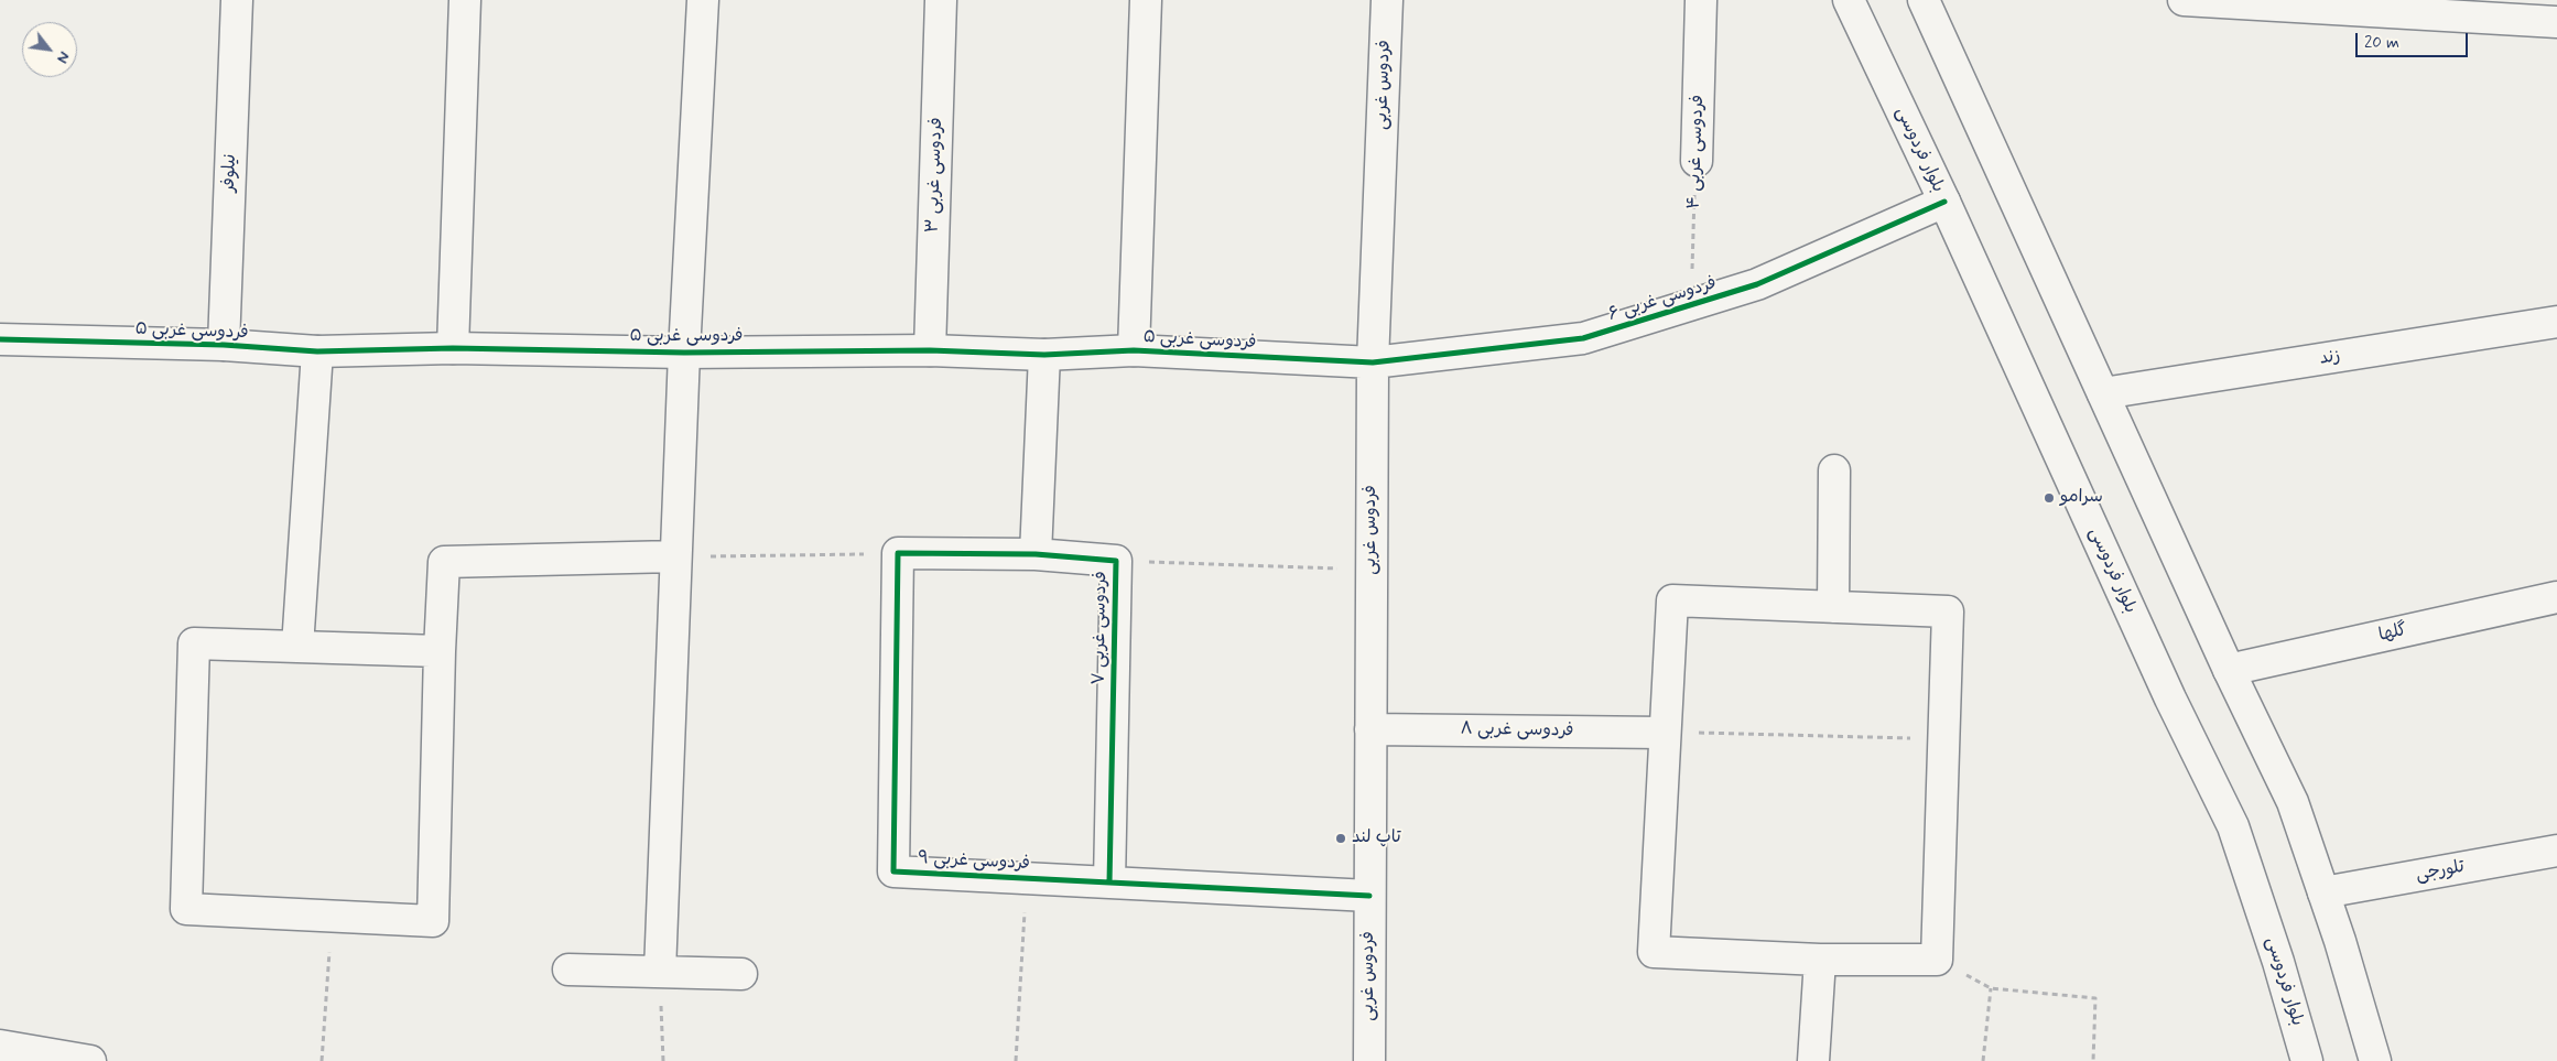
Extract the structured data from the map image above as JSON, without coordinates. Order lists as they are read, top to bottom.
{
  "streets": {
    "street": [
      "فردوس غربی",
      "بلوار فردوسی",
      "فردوسی غربی ۴",
      "نیلوفر",
      "فردوسی غربی ۳",
      "فردوسی غربی ۶",
      "فردوسی غربی ۵",
      "زند",
      "فردوسی غربی ۷",
      "گلها",
      "فردوسی غربی ۸",
      "فردوسی غربی ۹",
      "تلورجی"
    ]
  },
  "crossings": [
    ["فردوس غربی", "فردوسی غربی ۶"],
    ["فردوس غربی", "فردوسی غربی ۵"],
    ["فردوس غربی", "فردوسی غربی ۸"],
    ["فردوس غربی", "فردوسی غربی ۹"],
    ["بلوار فردوسی", "فردوسی غربی ۶"],
    ["فردوسی غربی ۴", "فردوسی غربی ۶"],
    ["نیلوفر", "فردوسی غربی ۵"],
    ["فردوسی غربی ۳", "فردوسی غربی ۵"],
    ["فردوسی غربی ۶", "فردوسی غربی ۵"],
    ["فردوسی غربی ۷", "فردوسی غربی ۹"]
  ],
  "places": ["سرامو", "تاپ لند"],
  "scale_bar": "20 m",
  "north": "bottom right"
}
